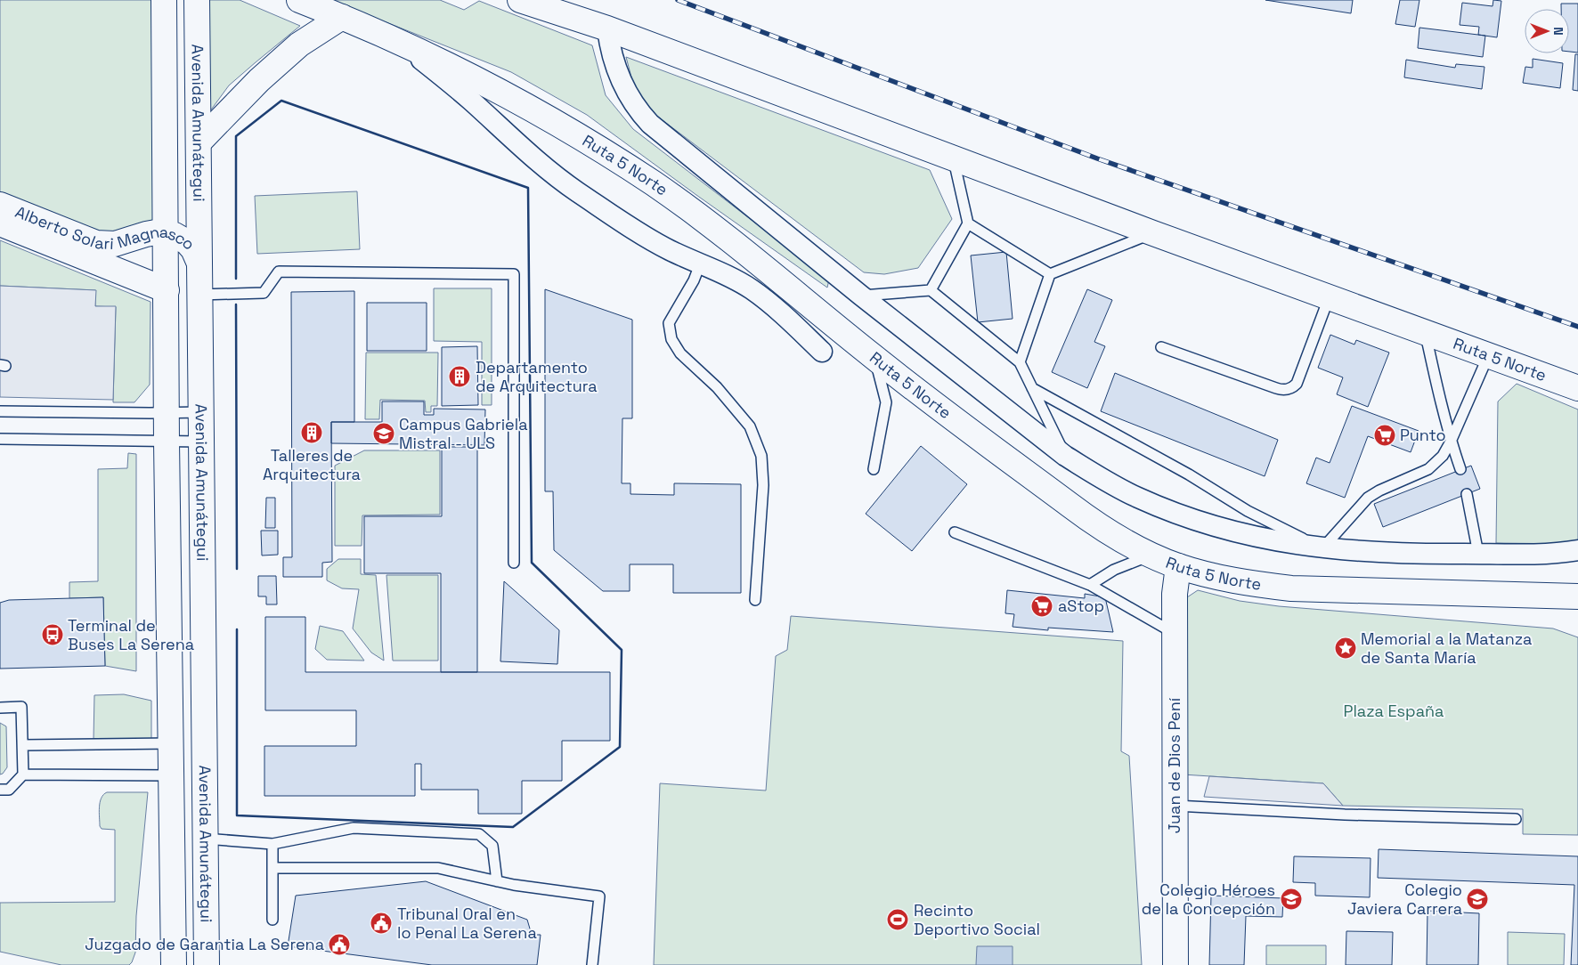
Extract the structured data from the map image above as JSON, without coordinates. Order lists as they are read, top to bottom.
{
  "streets": {
    "main road": [
      "Avenida Amunátegui",
      "Ruta 5 Norte",
      "Alberto Solari Magnasco",
      "Juan de Dios Pení"
    ]
  },
  "crossings": [
    ["Avenida Amunátegui", "Alberto Solari Magnasco"],
    ["Ruta 5 Norte", "Juan de Dios Pení"]
  ],
  "parks": ["Plaza España"],
  "places": {
    "building": ["Departamento de Arquitectura", "Talleres de Arquitectura"],
    "school or university": ["Campus Gabriela Mistral - ULS", "Colegio Héroes de la Concepción", "Colegio Javiera Carrera"],
    "supermarket": ["Punto", "aStop"],
    "bus stop": ["Terminal de Buses La Serena"],
    "place": ["Memorial a la Matanza de Santa María"],
    "sports": ["Recinto Deportivo Social"],
    "public building": ["Tribunal Oral en lo Penal La Serena", "Juzgado de Garantia La Serena"]
  },
  "north": "right"
}
